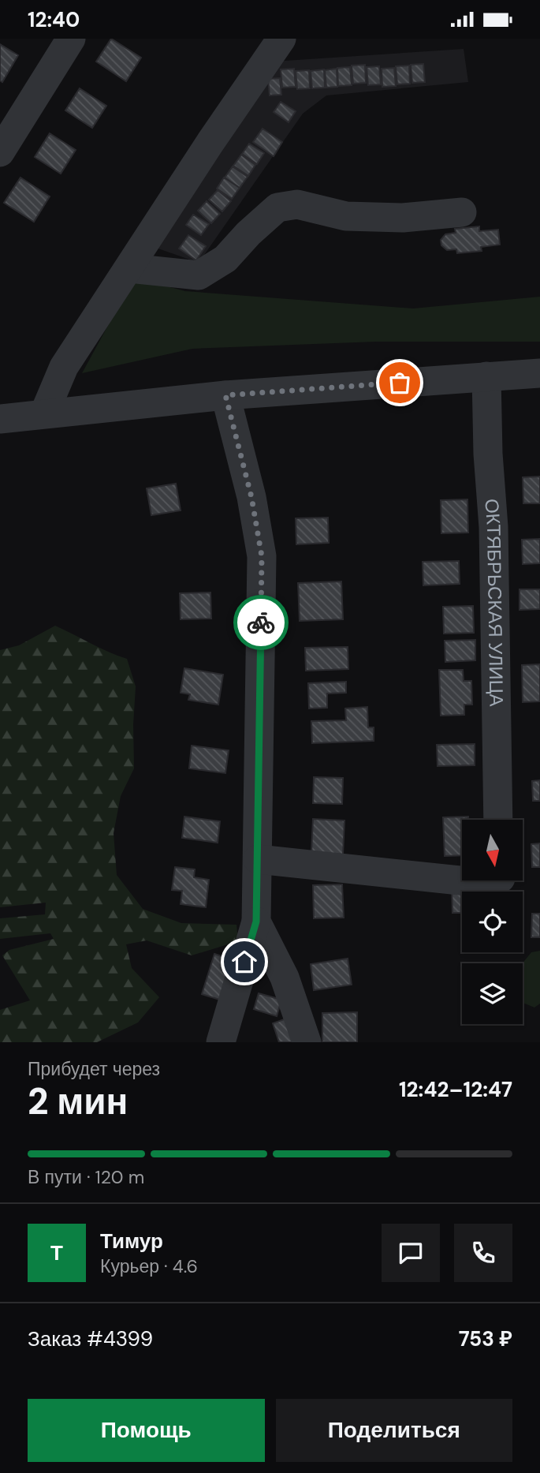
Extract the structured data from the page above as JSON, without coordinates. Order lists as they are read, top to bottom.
{
  "streets": {
    "street": ["ОКТЯБРЬСКАЯ УЛИЦА"]
  },
  "north": "bottom",
  "page": {
    "status": "12:40",
    "heading": ["2 мин", "Прибудет через", "12:42–12:47"],
    "panel": [
      "Тимур",
      "Курьер · 4.6",
      "Заказ #4399",
      "753 ₽"
    ],
    "bar": "В пути · 120 m",
    "round": "Т",
    "buttons": ["Помощь", "Поделиться"]
  }
}
